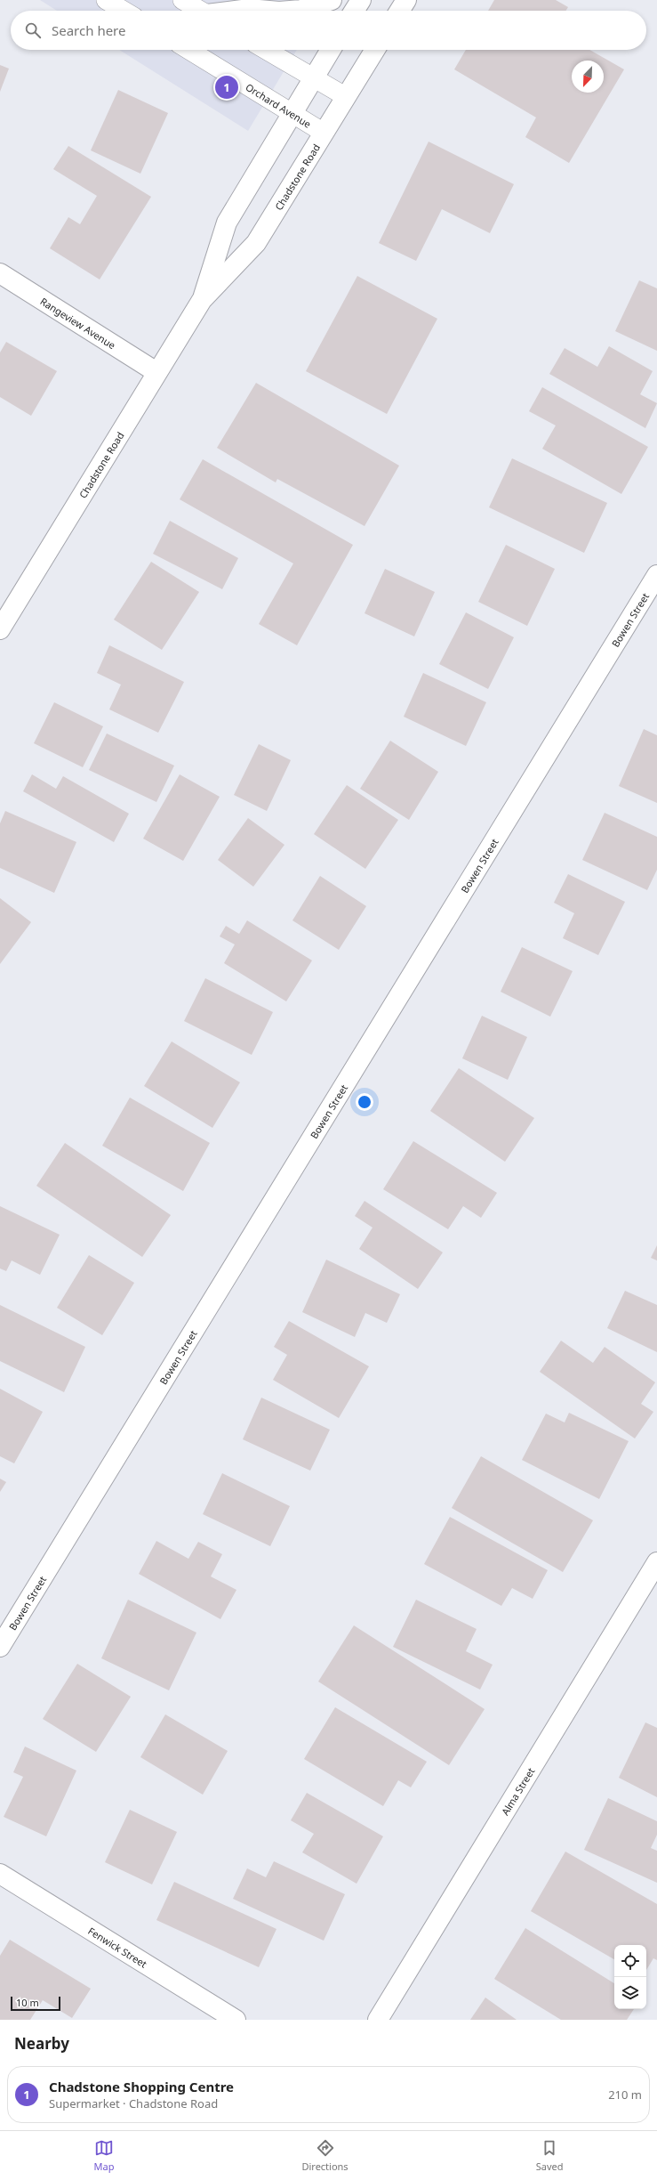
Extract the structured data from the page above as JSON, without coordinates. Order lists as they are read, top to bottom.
{
  "streets": {
    "street": [
      "Chadstone Road",
      "Rangeview Avenue",
      "Bowen Street",
      "Alma Street",
      "Fenwick Street"
    ],
    "lane": ["Orchard Avenue"]
  },
  "crossings": [
    ["Orchard Avenue", "Chadstone Road"],
    ["Chadstone Road", "Rangeview Avenue"]
  ],
  "scale_bar": "10 m",
  "north": "bottom left",
  "page": {
    "search": "Search here",
    "pins": "1",
    "scale": "10 m",
    "heading": "Nearby",
    "list": [
      {
        "mark": "1",
        "name": "Chadstone Shopping Centre",
        "note": "Supermarket · Chadstone Road",
        "value": "210 m"
      }
    ],
    "nav": ["Map", "Directions", "Saved"]
  }
}
